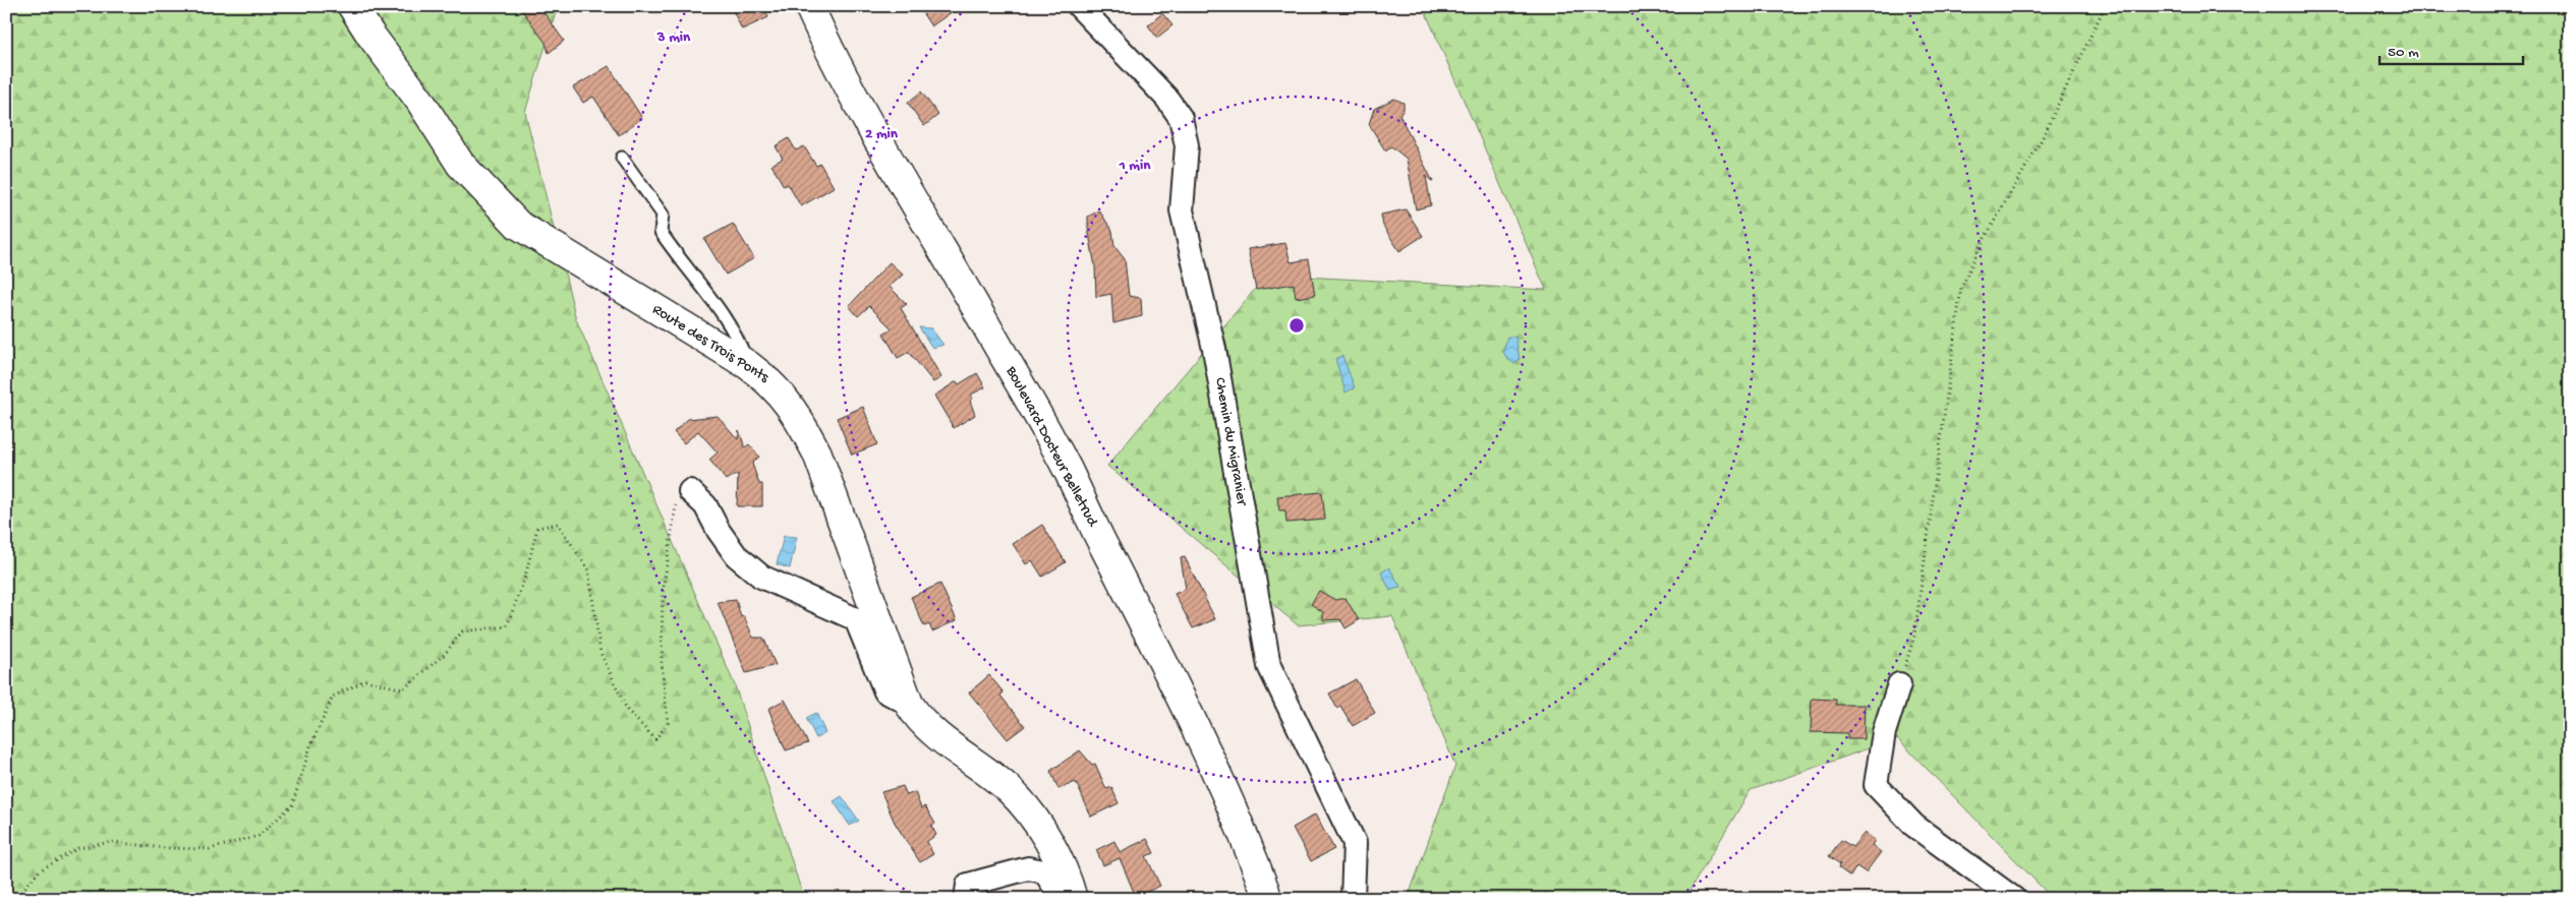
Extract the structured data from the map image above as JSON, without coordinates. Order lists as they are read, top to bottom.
{
  "streets": {
    "street": ["Route des Trois Ponts", "Chemin du Migranier", "Boulevard Docteur Belletrud"]
  },
  "scale_bar": "50 m",
  "rings": ["3 min", "2 min", "1 min"]
}
